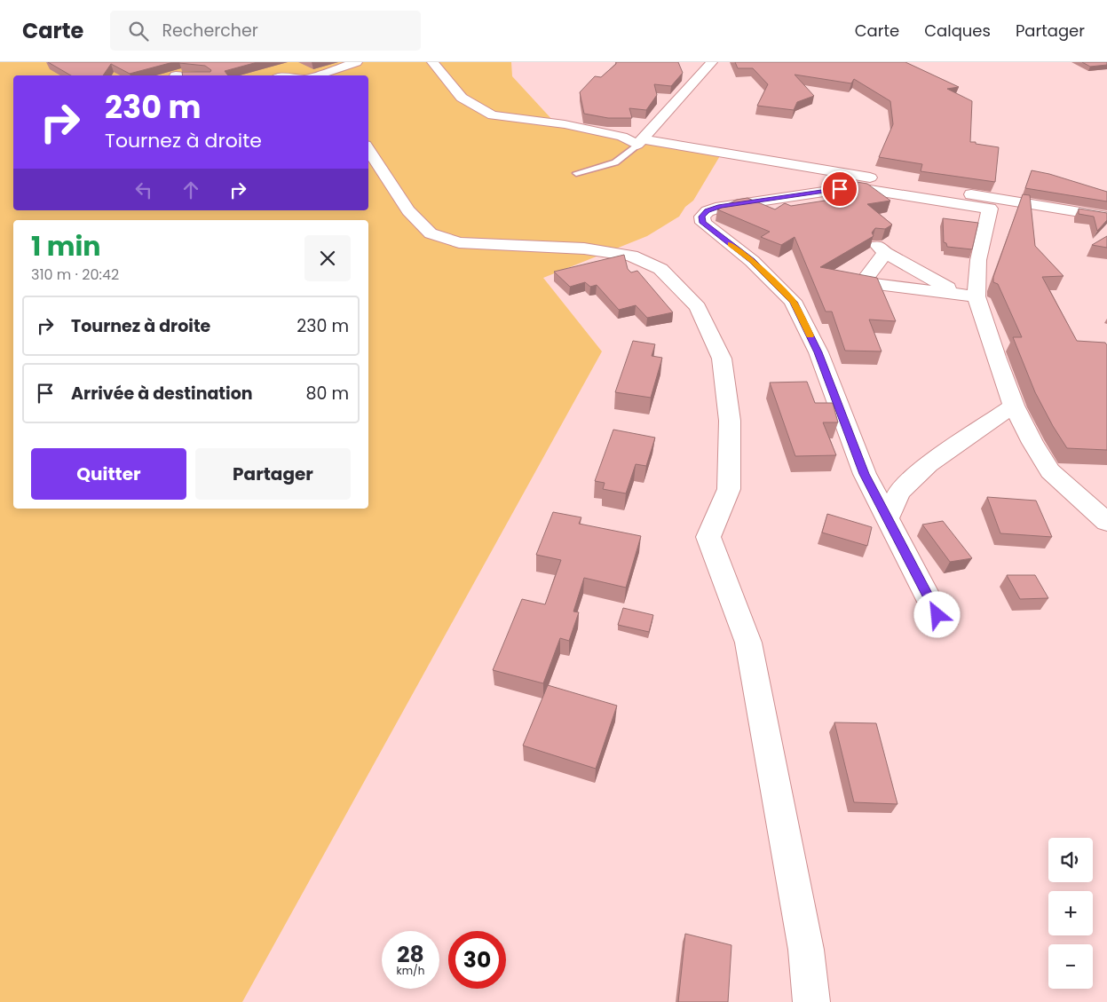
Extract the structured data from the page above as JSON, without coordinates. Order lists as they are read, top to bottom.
{
  "page": {
    "header": "Carte",
    "search": "Rechercher",
    "nav": ["Carte", "Calques", "Partager"],
    "turn": ["230 m", "Tournez à droite"],
    "heading": ["1 min", "310 m · 20:42"],
    "list": [
      {
        "name": "Tournez à droite",
        "value": "230 m"
      },
      {
        "name": "Arrivée à destination",
        "value": "80 m"
      }
    ],
    "buttons": ["Quitter", "Partager"],
    "map_buttons": ["+", "−"],
    "speed": "28 km/h",
    "limit": "30"
  }
}
